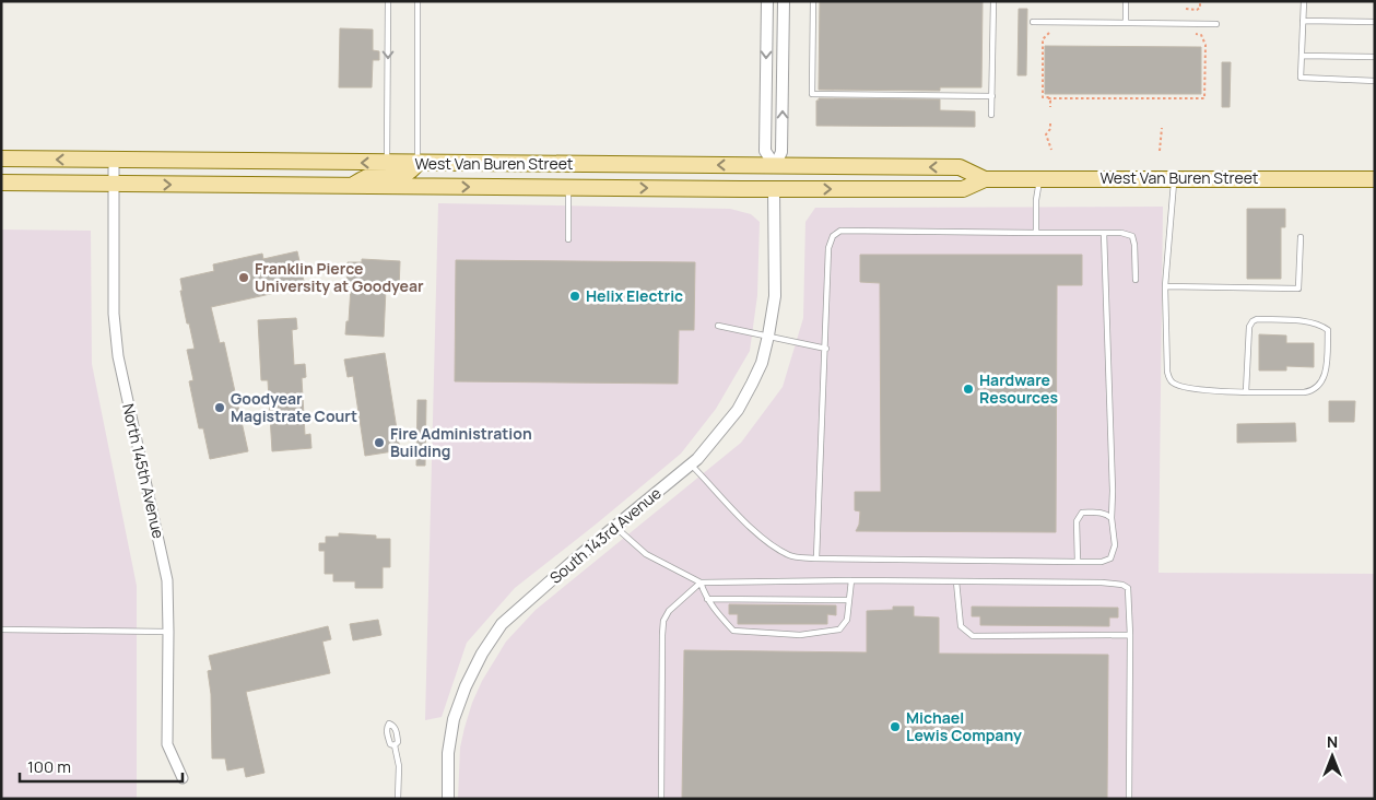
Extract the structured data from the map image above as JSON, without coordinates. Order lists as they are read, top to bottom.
{
  "streets": {
    "main road": ["West Van Buren Street"],
    "street": ["North 145th Avenue", "South 143rd Avenue"]
  },
  "crossings": [
    ["West Van Buren Street", "North 145th Avenue"],
    ["West Van Buren Street", "South 143rd Avenue"]
  ],
  "places": [
    "Franklin Pierce University at Goodyear",
    "Helix Electric",
    "Hardware Resources",
    "Goodyear Magistrate Court",
    "Fire Administration Building",
    "Michael Lewis Company"
  ],
  "scale_bar": "100 m",
  "north": "top"
}
